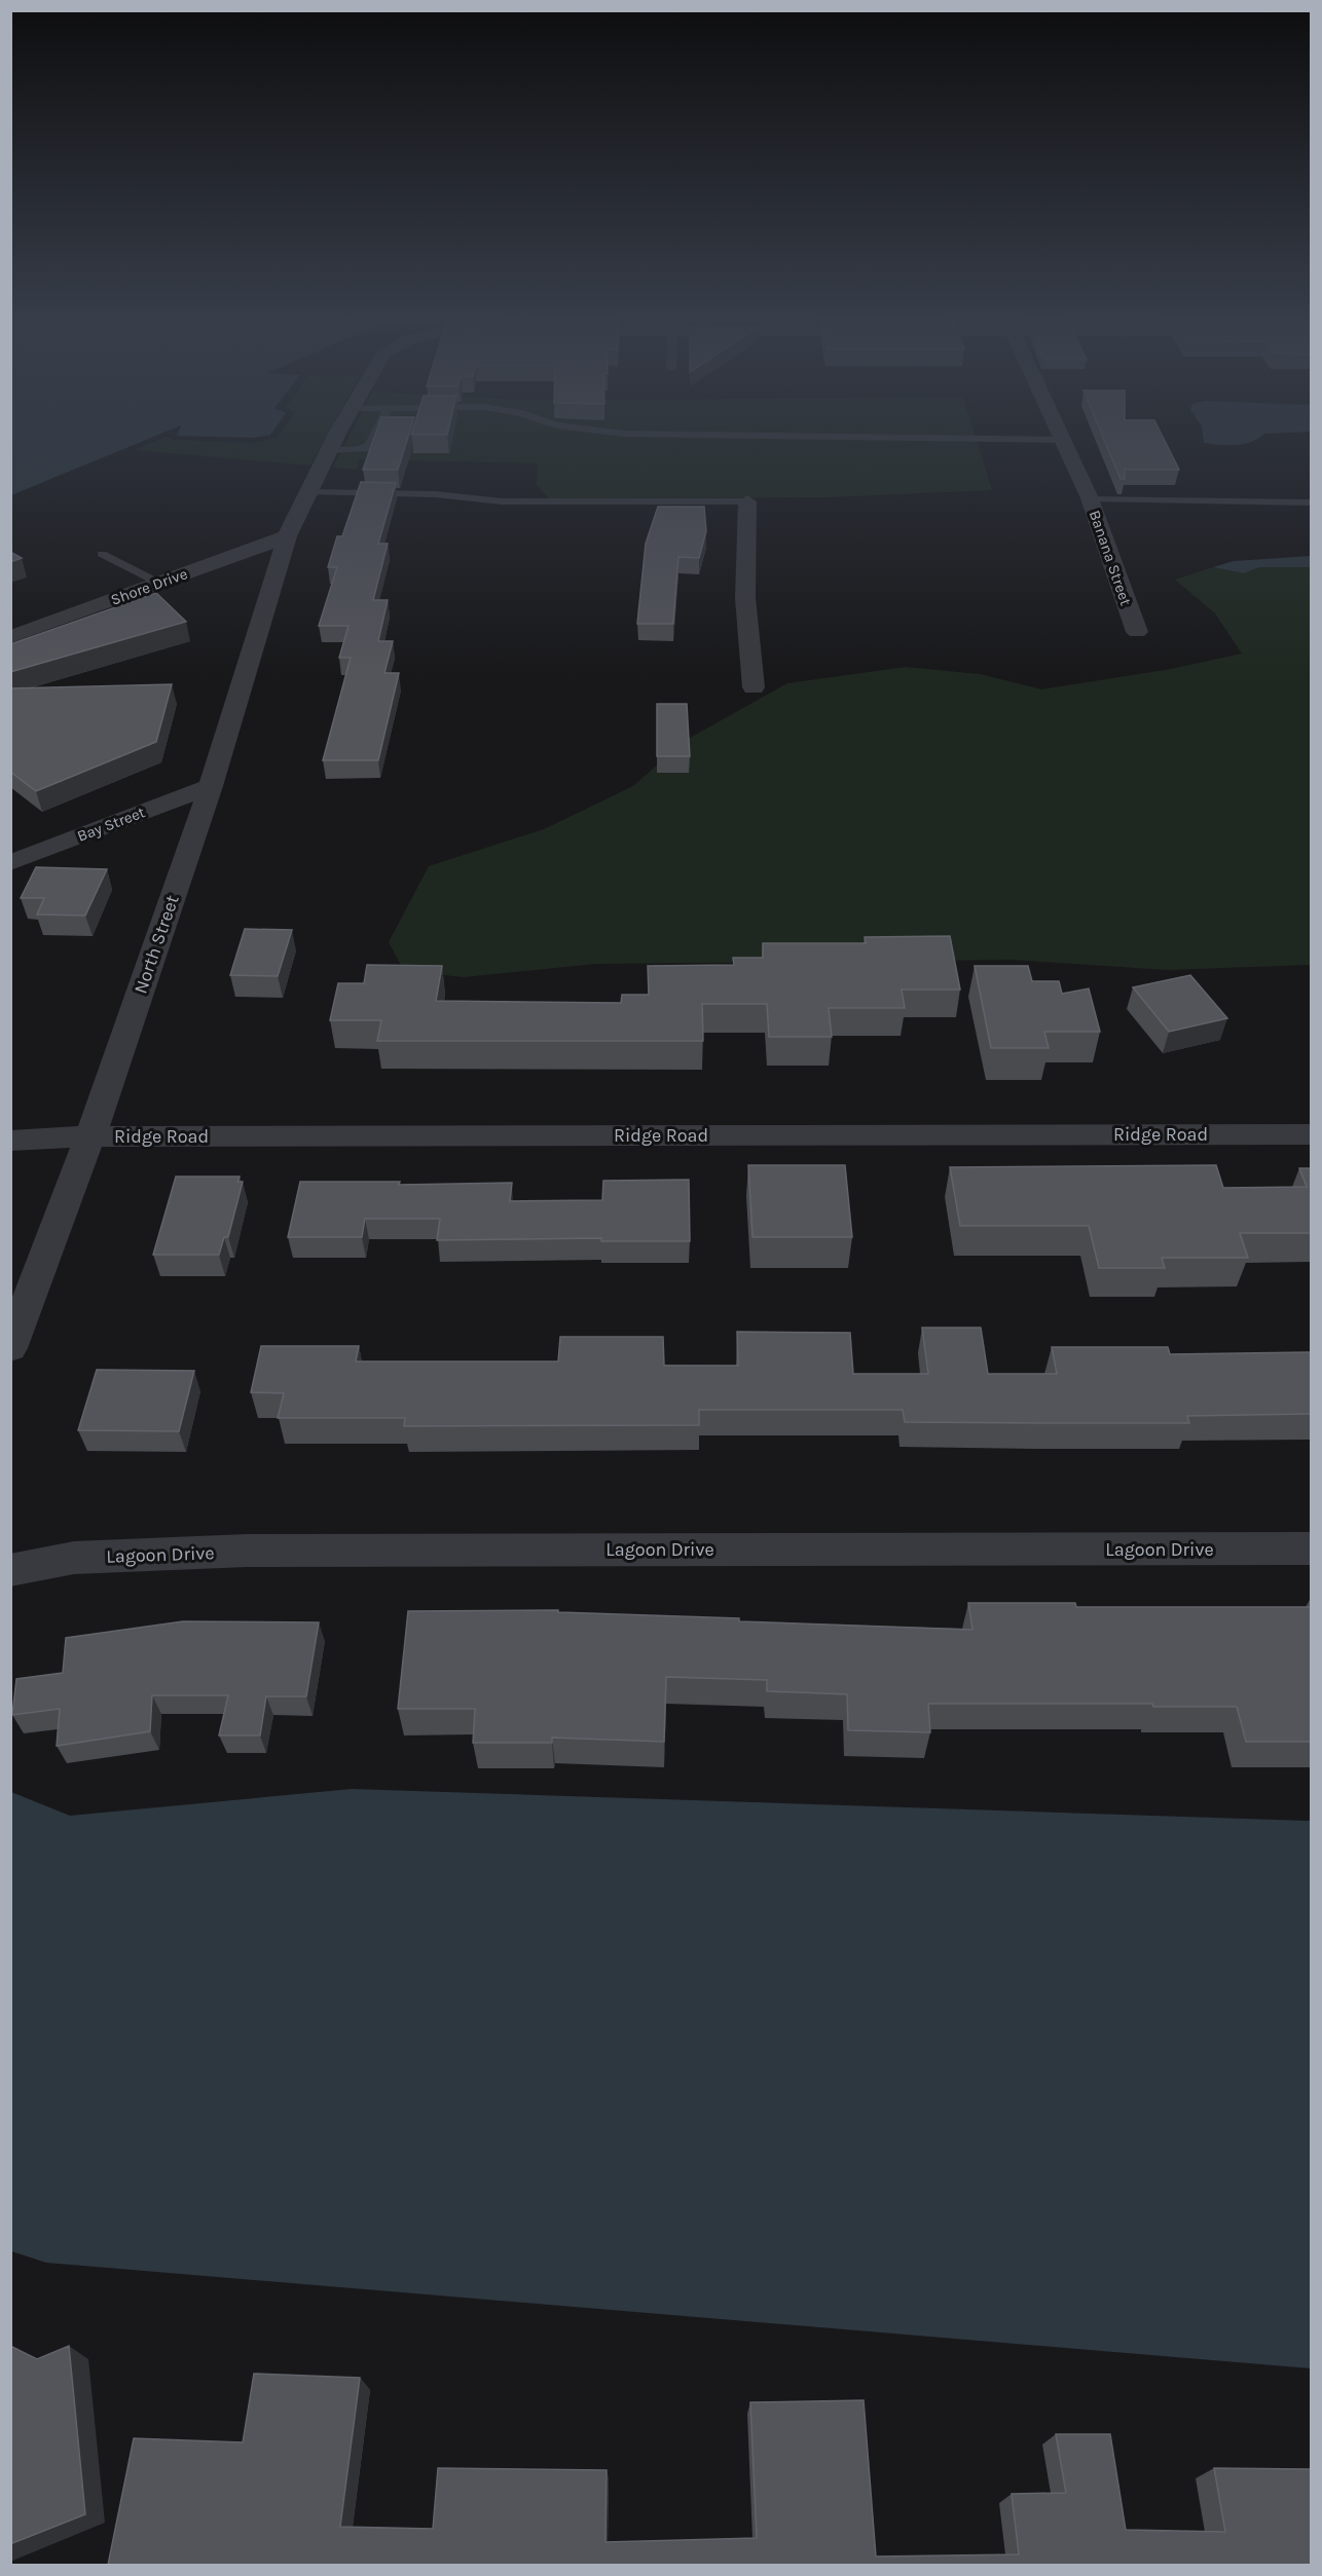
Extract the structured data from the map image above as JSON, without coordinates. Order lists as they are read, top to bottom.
{
  "streets": {
    "street": [
      "Banana Street",
      "Shore Drive",
      "Bay Street",
      "North Street",
      "Ridge Road",
      "Lagoon Drive"
    ]
  },
  "crossings": [
    ["Shore Drive", "North Street"],
    ["Bay Street", "North Street"],
    ["North Street", "Ridge Road"]
  ]
}
